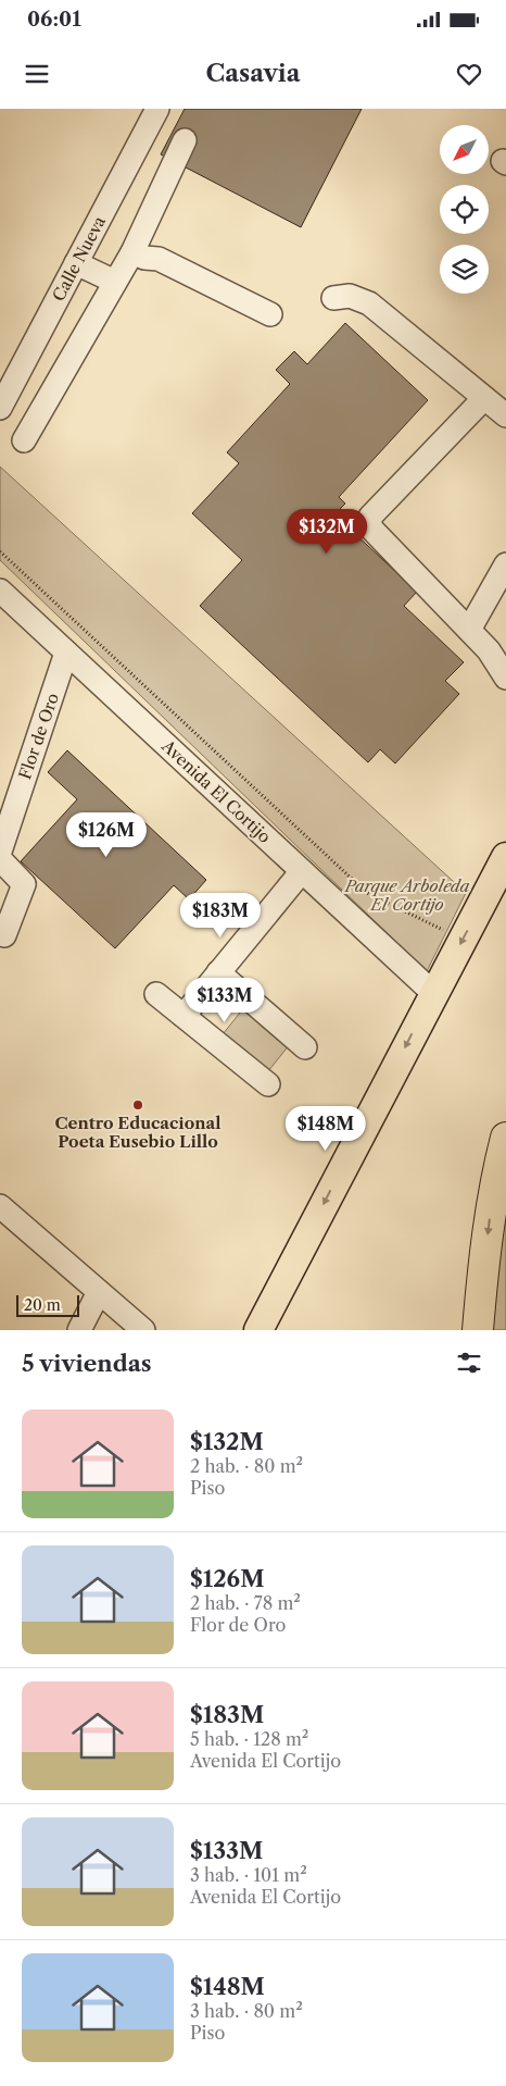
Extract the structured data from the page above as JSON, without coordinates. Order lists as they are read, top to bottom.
{
  "streets": {
    "street": ["Calle Nueva", "Flor de Oro", "Avenida El Cortijo"]
  },
  "crossings": [
    ["Flor de Oro", "Avenida El Cortijo"]
  ],
  "parks": ["Parque Arboleda El Cortijo"],
  "places": ["Centro Educacional Poeta Eusebio Lillo"],
  "scale_bar": "20 m",
  "north": "bottom left",
  "page": {
    "status": "06:01",
    "header": "Casavia",
    "price": [
      "$132M",
      "$126M",
      "$183M",
      "$133M",
      "$148M"
    ],
    "scale": "20 m",
    "heading": "5 viviendas",
    "list": [
      {
        "name": "$132M",
        "note": "2 hab. · 80 m² · Piso"
      },
      {
        "name": "$126M",
        "note": "2 hab. · 78 m² · Flor de Oro"
      },
      {
        "name": "$183M",
        "note": "5 hab. · 128 m² · Avenida El Cortijo"
      },
      {
        "name": "$133M",
        "note": "3 hab. · 101 m² · Avenida El Cortijo"
      },
      {
        "name": "$148M",
        "note": "3 hab. · 80 m² · Piso"
      }
    ]
  }
}
